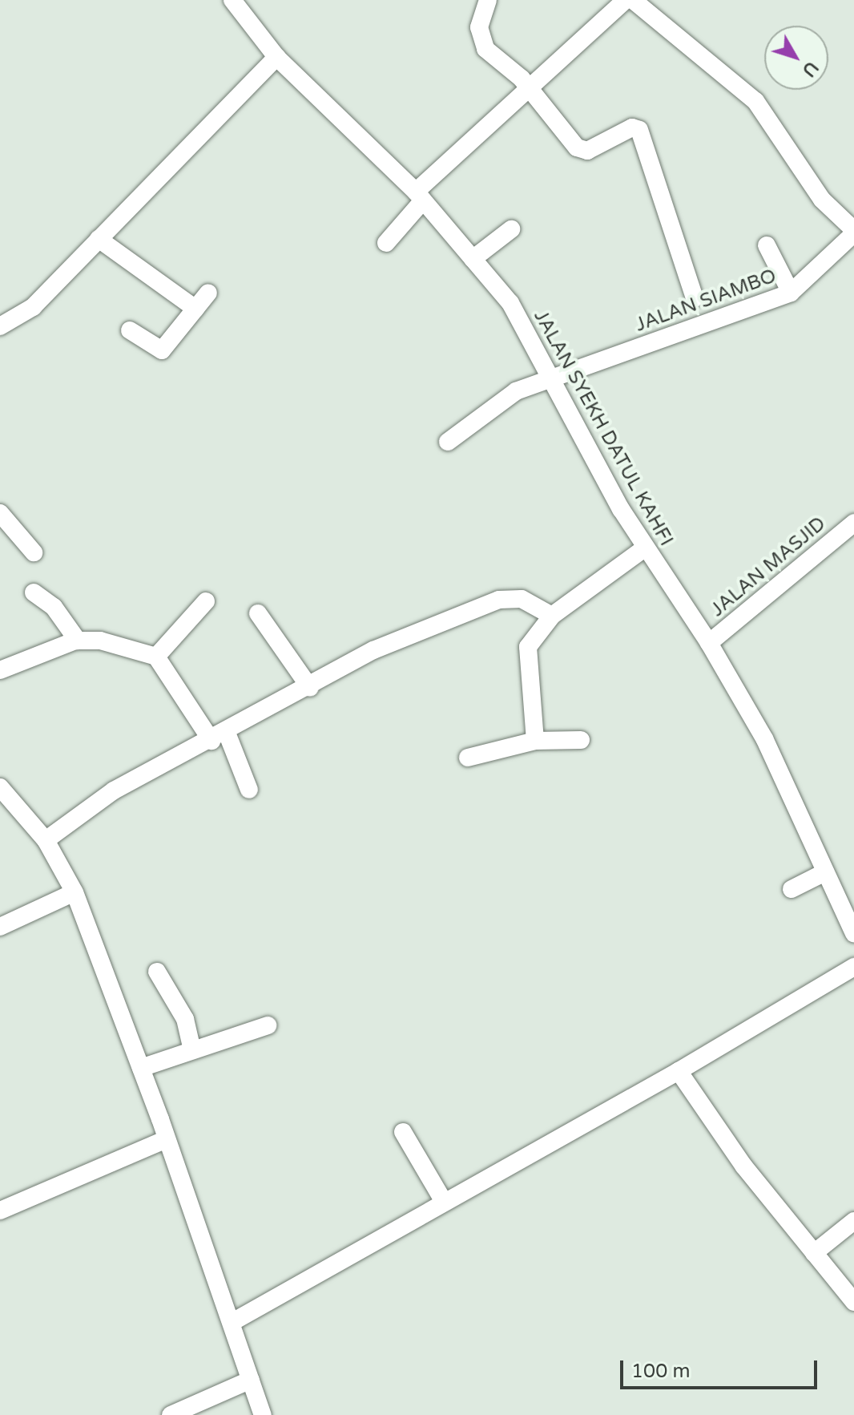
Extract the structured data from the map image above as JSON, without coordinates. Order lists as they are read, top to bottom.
{
  "streets": {
    "street": ["JALAN SIAMBO", "JALAN SYEKH DATUL KAHFI", "JALAN MASJID"]
  },
  "crossings": [
    ["JALAN SIAMBO", "JALAN SYEKH DATUL KAHFI"],
    ["JALAN SYEKH DATUL KAHFI", "JALAN MASJID"]
  ],
  "scale_bar": "100 m",
  "north": "bottom right"
}
